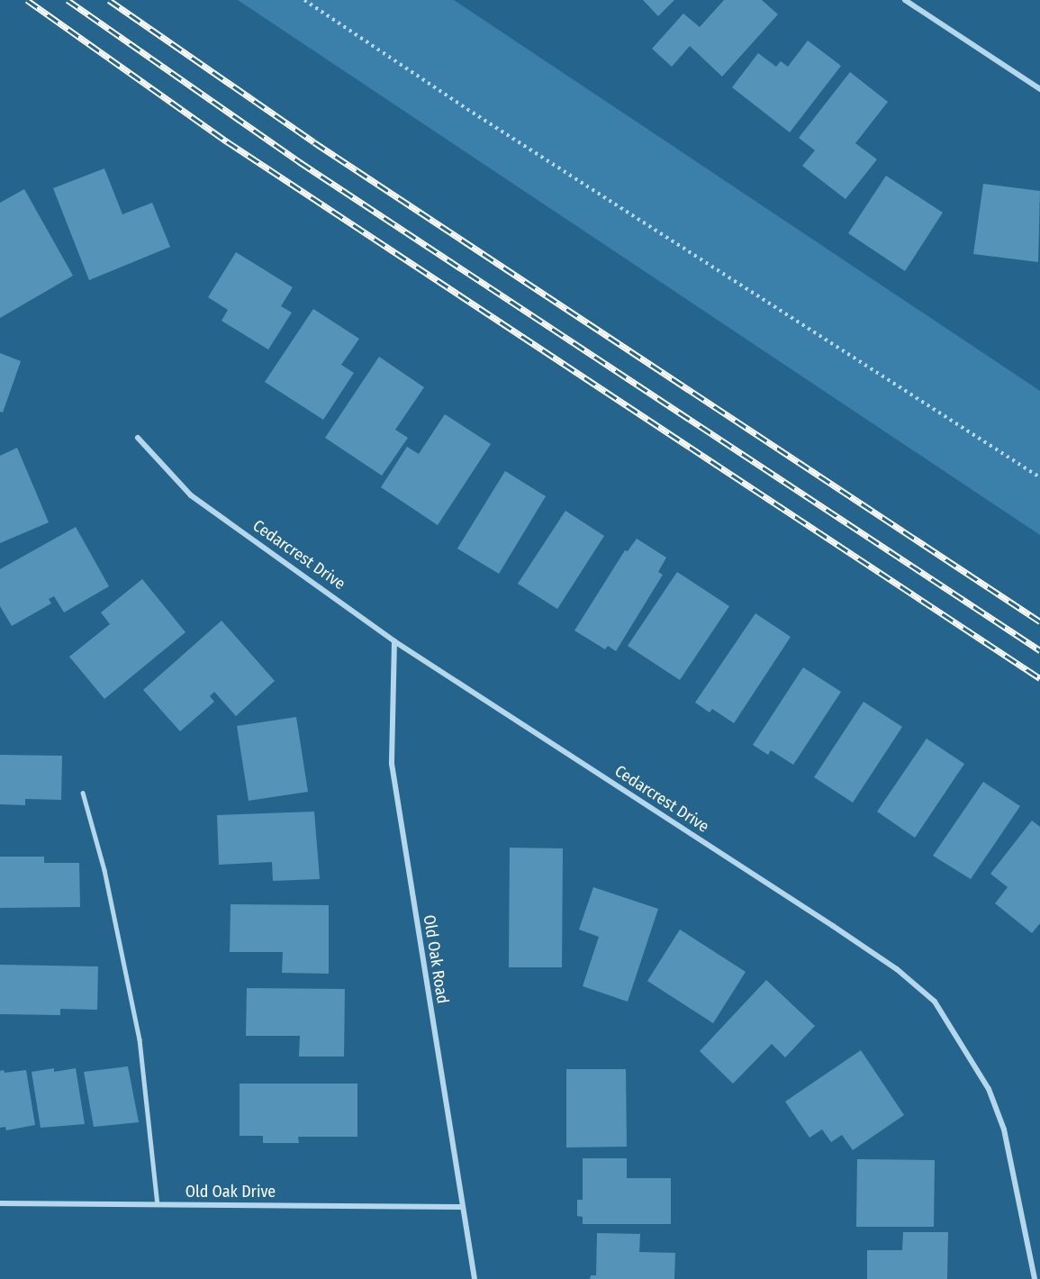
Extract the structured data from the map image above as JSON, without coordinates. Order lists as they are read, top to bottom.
{
  "streets": {
    "street": ["Cedarcrest Drive", "Old Oak Road", "Old Oak Drive"]
  },
  "crossings": [
    ["Cedarcrest Drive", "Old Oak Road"],
    ["Old Oak Road", "Old Oak Drive"]
  ]
}
